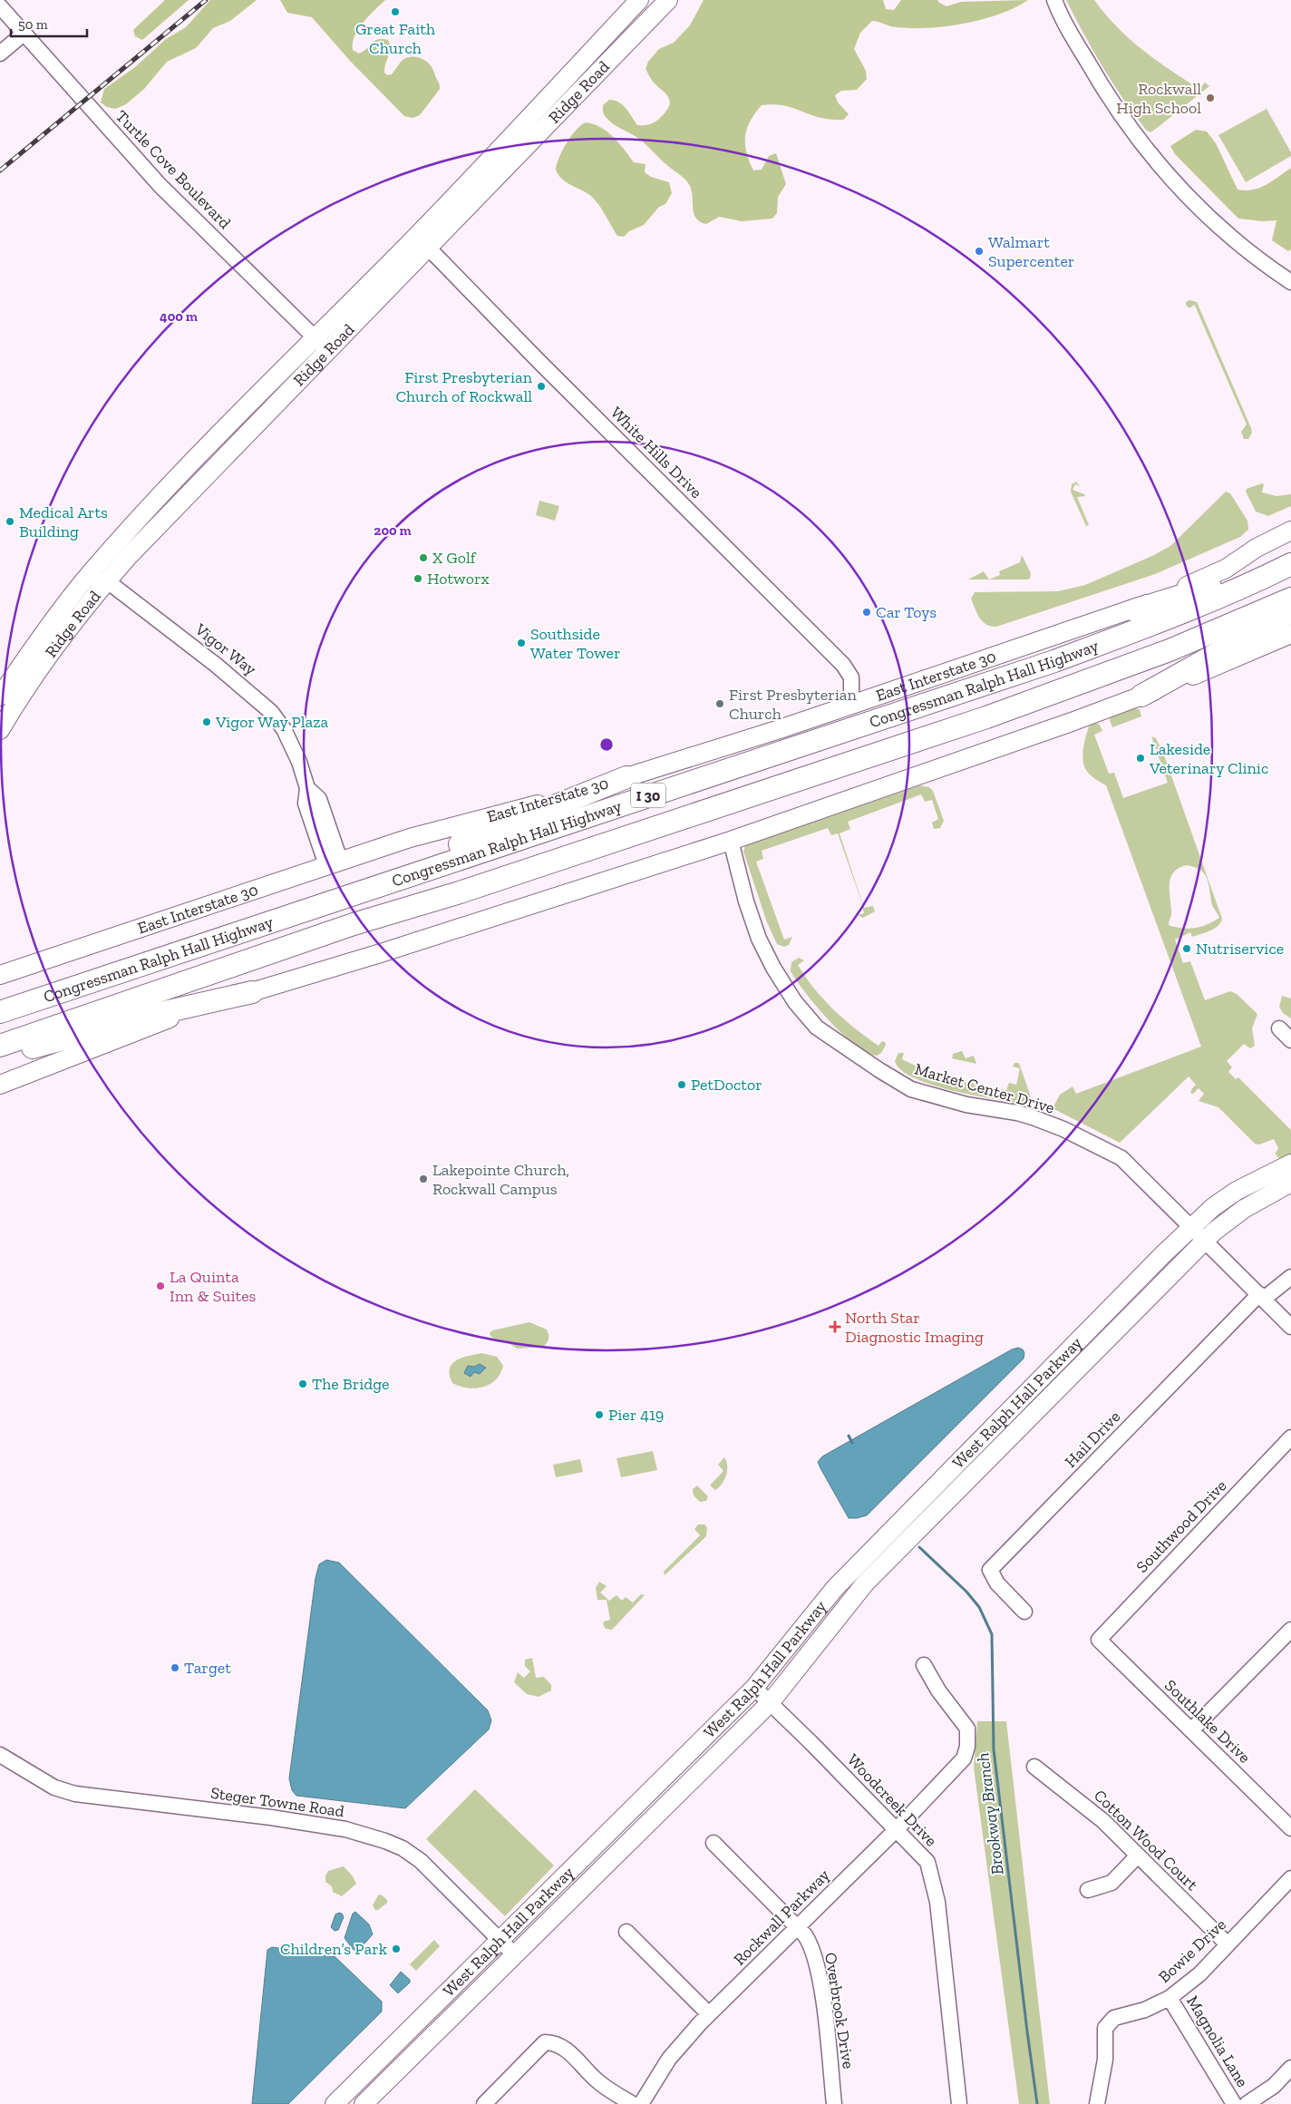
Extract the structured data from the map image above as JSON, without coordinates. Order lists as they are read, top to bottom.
{
  "streets": {
    "highway": ["Congressman Ralph Hall Highway", "I 30"],
    "main road": ["Ridge Road", "East Interstate 30", "West Ralph Hall Parkway"],
    "street": [
      "Turtle Cove Boulevard",
      "White Hills Drive",
      "Vigor Way",
      "Market Center Drive",
      "Hail Drive",
      "Southwood Drive",
      "Southlake Drive",
      "Woodcreek Drive",
      "Steger Towne Road",
      "Cotton Wood Court",
      "Rockwall Parkway",
      "Bowie Drive",
      "Overbrook Drive",
      "Magnolia Lane"
    ]
  },
  "crossings": [
    ["Ridge Road", "Turtle Cove Boulevard"],
    ["Ridge Road", "White Hills Drive"],
    ["Ridge Road", "Vigor Way"],
    ["White Hills Drive", "East Interstate 30"],
    ["Vigor Way", "East Interstate 30"],
    ["Market Center Drive", "West Ralph Hall Parkway"],
    ["Market Center Drive", "Hail Drive"],
    ["West Ralph Hall Parkway", "Woodcreek Drive"],
    ["West Ralph Hall Parkway", "Steger Towne Road"],
    ["Southwood Drive", "Southlake Drive"],
    ["Woodcreek Drive", "Rockwall Parkway"],
    ["Cotton Wood Court", "Bowie Drive"],
    ["Rockwall Parkway", "Overbrook Drive"],
    ["Bowie Drive", "Magnolia Lane"]
  ],
  "water": ["Brookway Branch"],
  "places": {
    "other": [
      "Great Faith Church",
      "Rockwall High School",
      "Walmart Supercenter",
      "First Presbyterian Church of Rockwall",
      "Medical Arts Building",
      "X Golf",
      "Hotworx",
      "Car Toys",
      "Southside Water Tower",
      "First Presbyterian Church",
      "Vigor Way Plaza",
      "Lakeside Veterinary Clinic",
      "Nutriservice",
      "PetDoctor",
      "Lakepointe Church, Rockwall Campus",
      "La Quinta Inn & Suites",
      "The Bridge",
      "Pier 419",
      "Target",
      "Children’s Park"
    ],
    "health": ["North Star Diagnostic Imaging"]
  },
  "scale_bar": "50 m",
  "rings": ["400 m", "200 m"]
}
